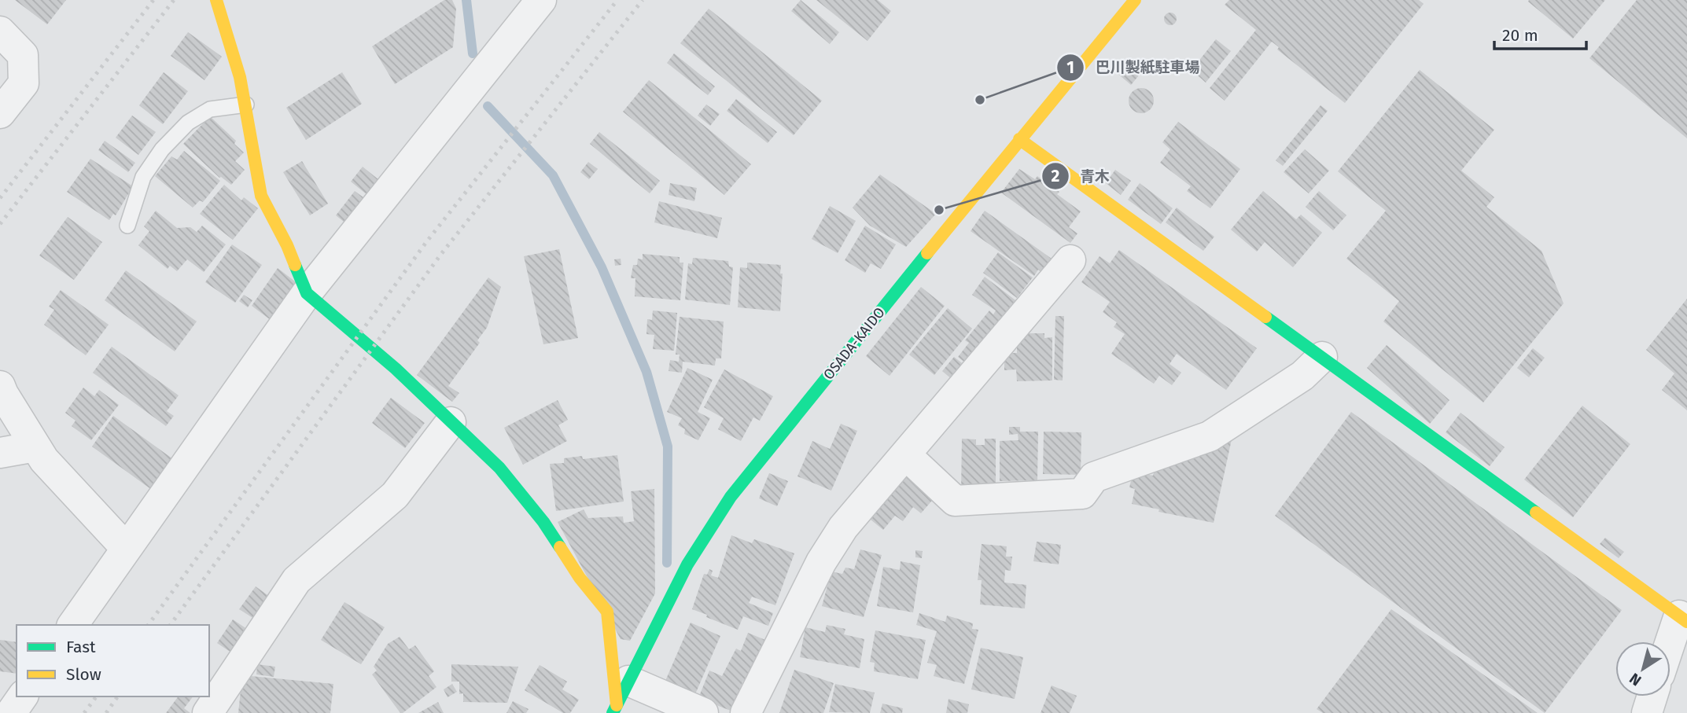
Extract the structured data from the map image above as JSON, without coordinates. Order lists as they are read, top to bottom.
{
  "streets": {
    "street": ["OSADA-KAIDO"]
  },
  "places": ["巴川製紙駐車場", "青木"],
  "legend": ["Fast", "Slow"],
  "scale_bar": "20 m",
  "north": "bottom left"
}
